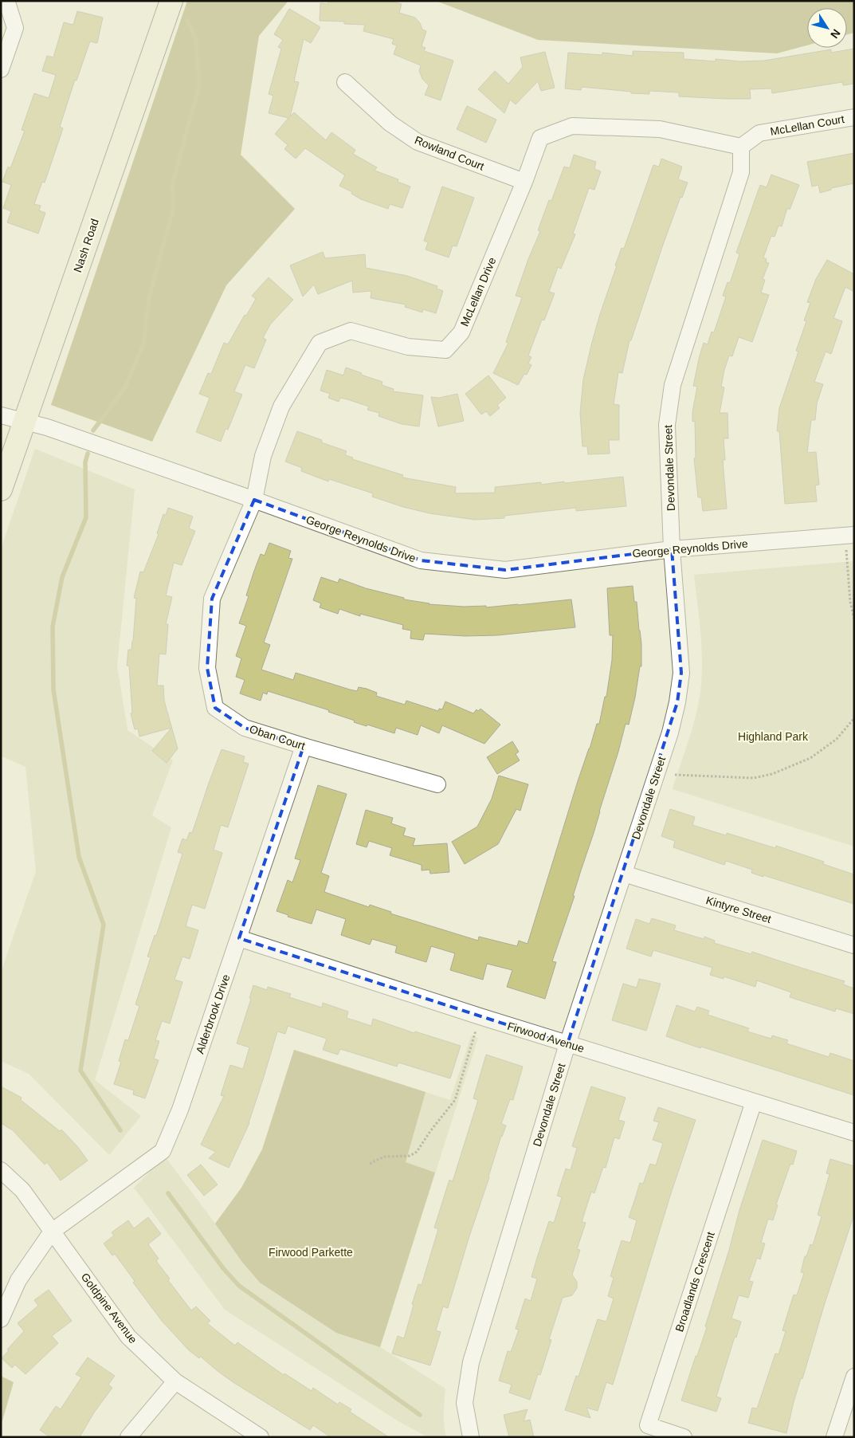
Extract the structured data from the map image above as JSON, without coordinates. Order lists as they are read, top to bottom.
{
  "streets": {
    "street": [
      "McLellan Court",
      "Rowland Court",
      "Nash Road",
      "McLellan Drive",
      "Devondale Street",
      "George Reynolds Drive",
      "Oban Court",
      "Kintyre Street",
      "Alderbrook Drive",
      "Firwood Avenue",
      "Broadlands Crescent",
      "Goldpine Avenue"
    ]
  },
  "crossings": [
    ["McLellan Court", "McLellan Drive"],
    ["McLellan Court", "Devondale Street"],
    ["Rowland Court", "McLellan Drive"],
    ["Nash Road", "George Reynolds Drive"],
    ["McLellan Drive", "Devondale Street"],
    ["McLellan Drive", "George Reynolds Drive"],
    ["McLellan Drive", "Oban Court"],
    ["Devondale Street", "George Reynolds Drive"],
    ["Devondale Street", "Kintyre Street"],
    ["Devondale Street", "Firwood Avenue"],
    ["George Reynolds Drive", "Oban Court"],
    ["Oban Court", "Alderbrook Drive"],
    ["Alderbrook Drive", "Firwood Avenue"],
    ["Alderbrook Drive", "Goldpine Avenue"],
    ["Firwood Avenue", "Broadlands Crescent"]
  ],
  "parks": ["Highland Park", "Firwood Parkette"],
  "north": "bottom right"
}
